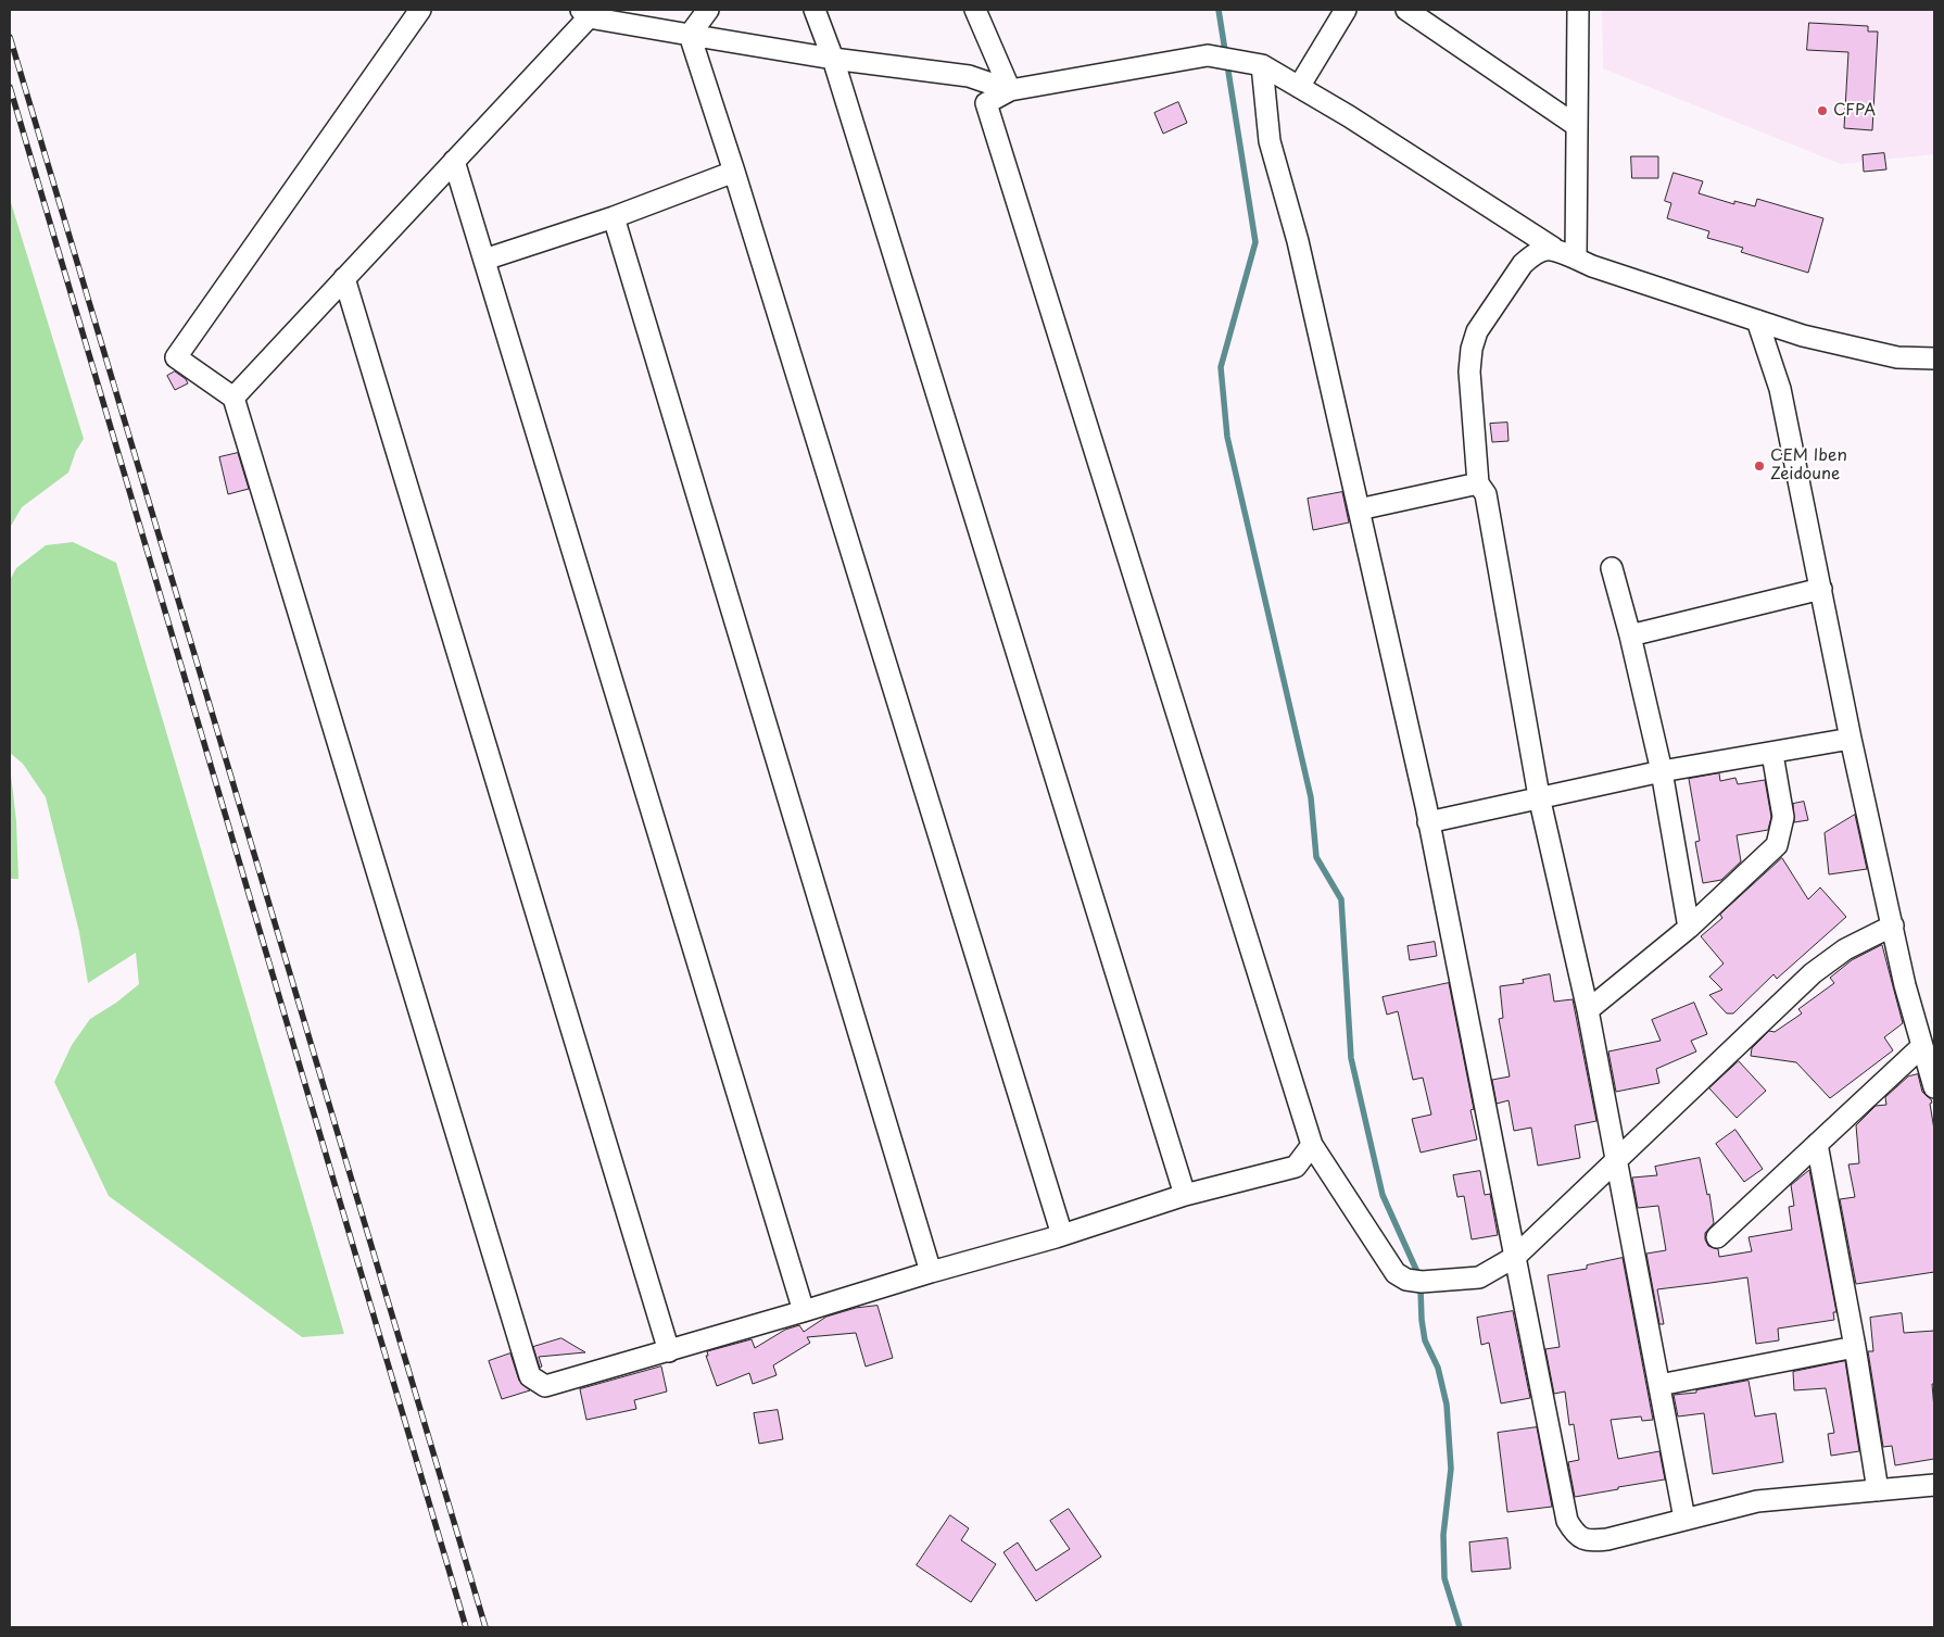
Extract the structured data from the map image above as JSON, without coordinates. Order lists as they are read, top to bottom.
{
  "places": ["CFPA", "CEM Iben Zeidoune"]
}
